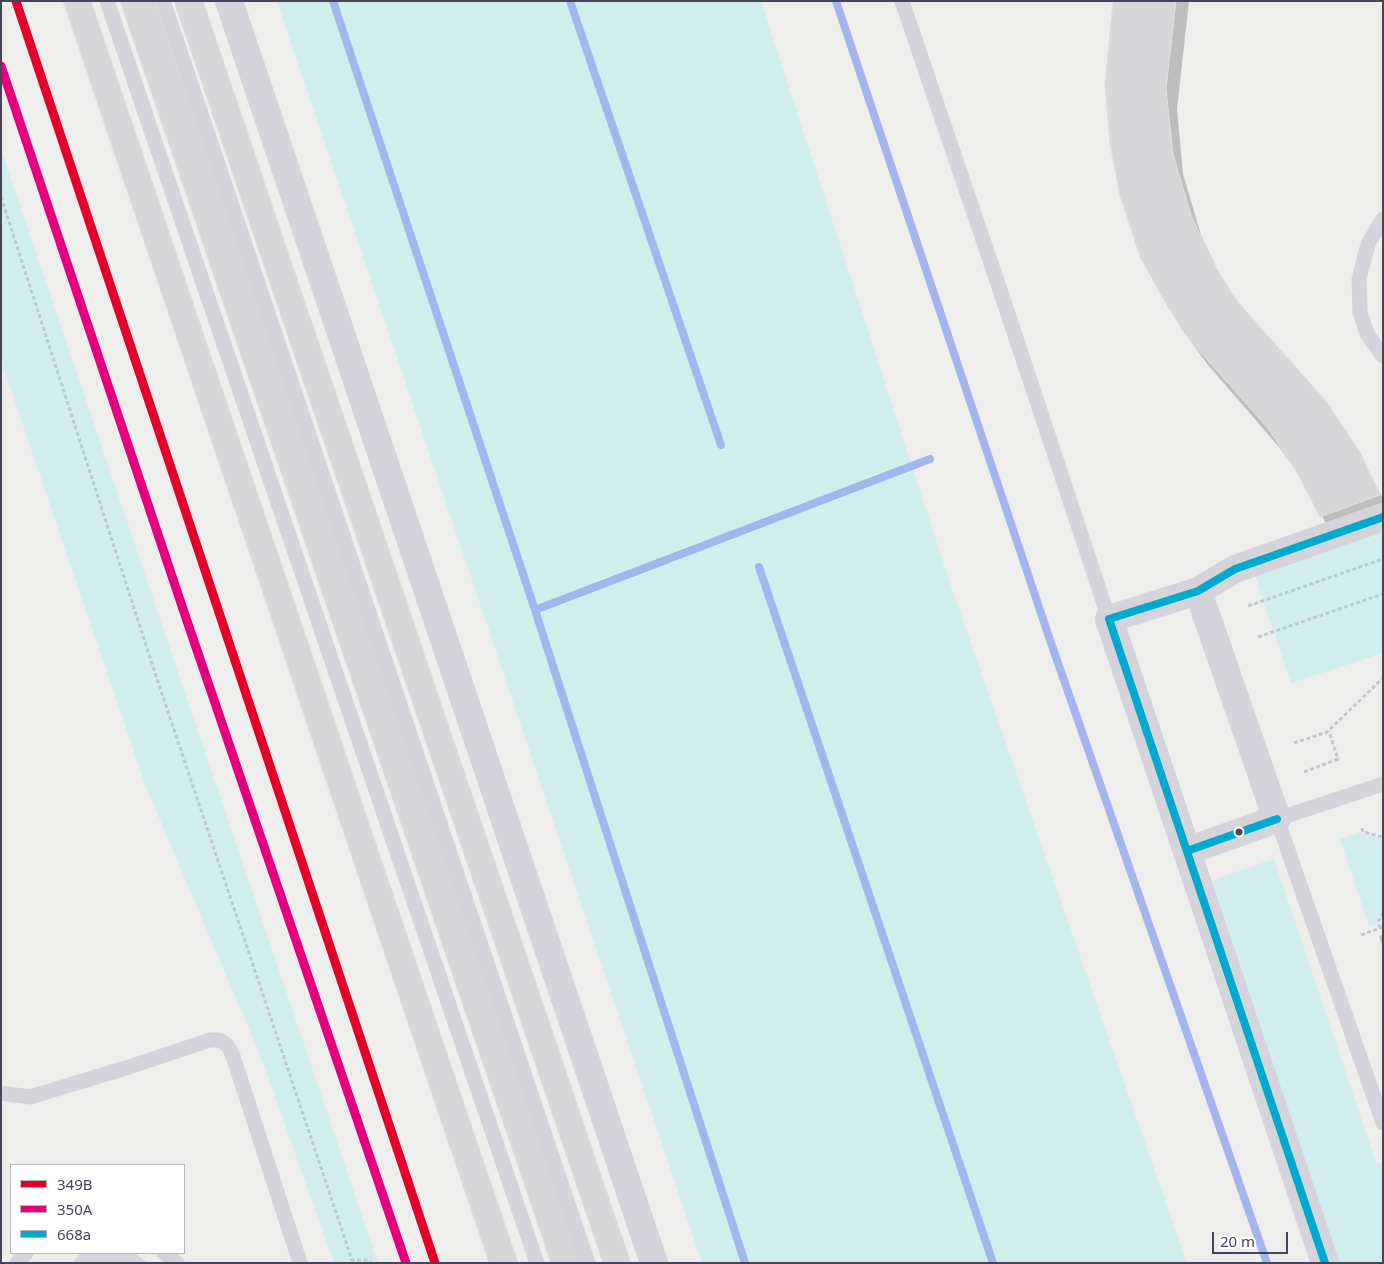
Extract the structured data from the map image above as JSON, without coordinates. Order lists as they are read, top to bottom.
{
  "lines": ["transit line 349В", "transit line 350А", "transit line 668а"],
  "legend": ["349В", "350А", "668а"],
  "scale_bar": "20 m"
}
